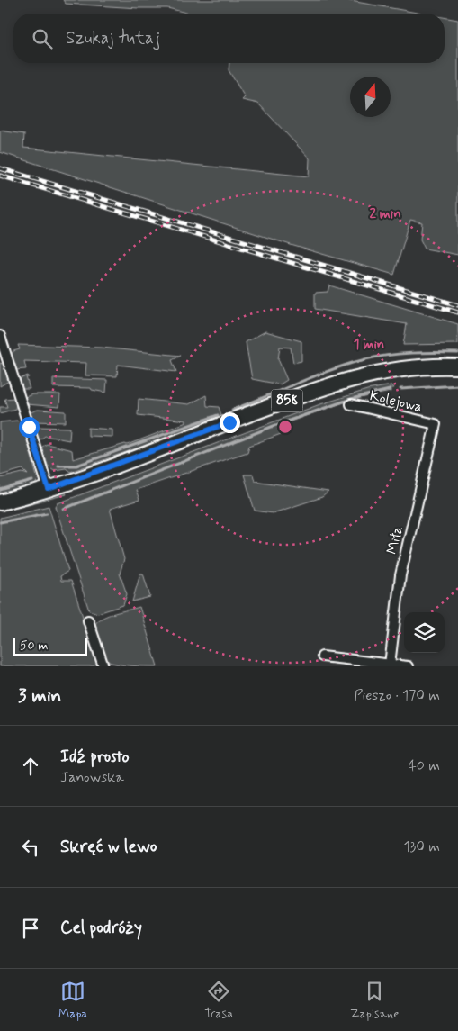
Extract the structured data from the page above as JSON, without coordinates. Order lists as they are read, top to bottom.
{
  "streets": {
    "main road": ["858"],
    "street": ["Kolejowa", "Miła"]
  },
  "crossings": [
    ["Kolejowa", "Miła"]
  ],
  "scale_bar": "50 m",
  "north": "top",
  "page": {
    "search": "Szukaj tutaj",
    "scale": "50 m",
    "heading": ["3 min", "Pieszo · 170 m"],
    "list": [
      ["Idź prosto", "Janowska", "40 m"],
      ["Skręć w lewo", "130 m"],
      "Cel podróży"
    ],
    "nav": ["Mapa", "Trasa", "Zapisane"]
  },
  "rings": ["2 min", "1 min"]
}
